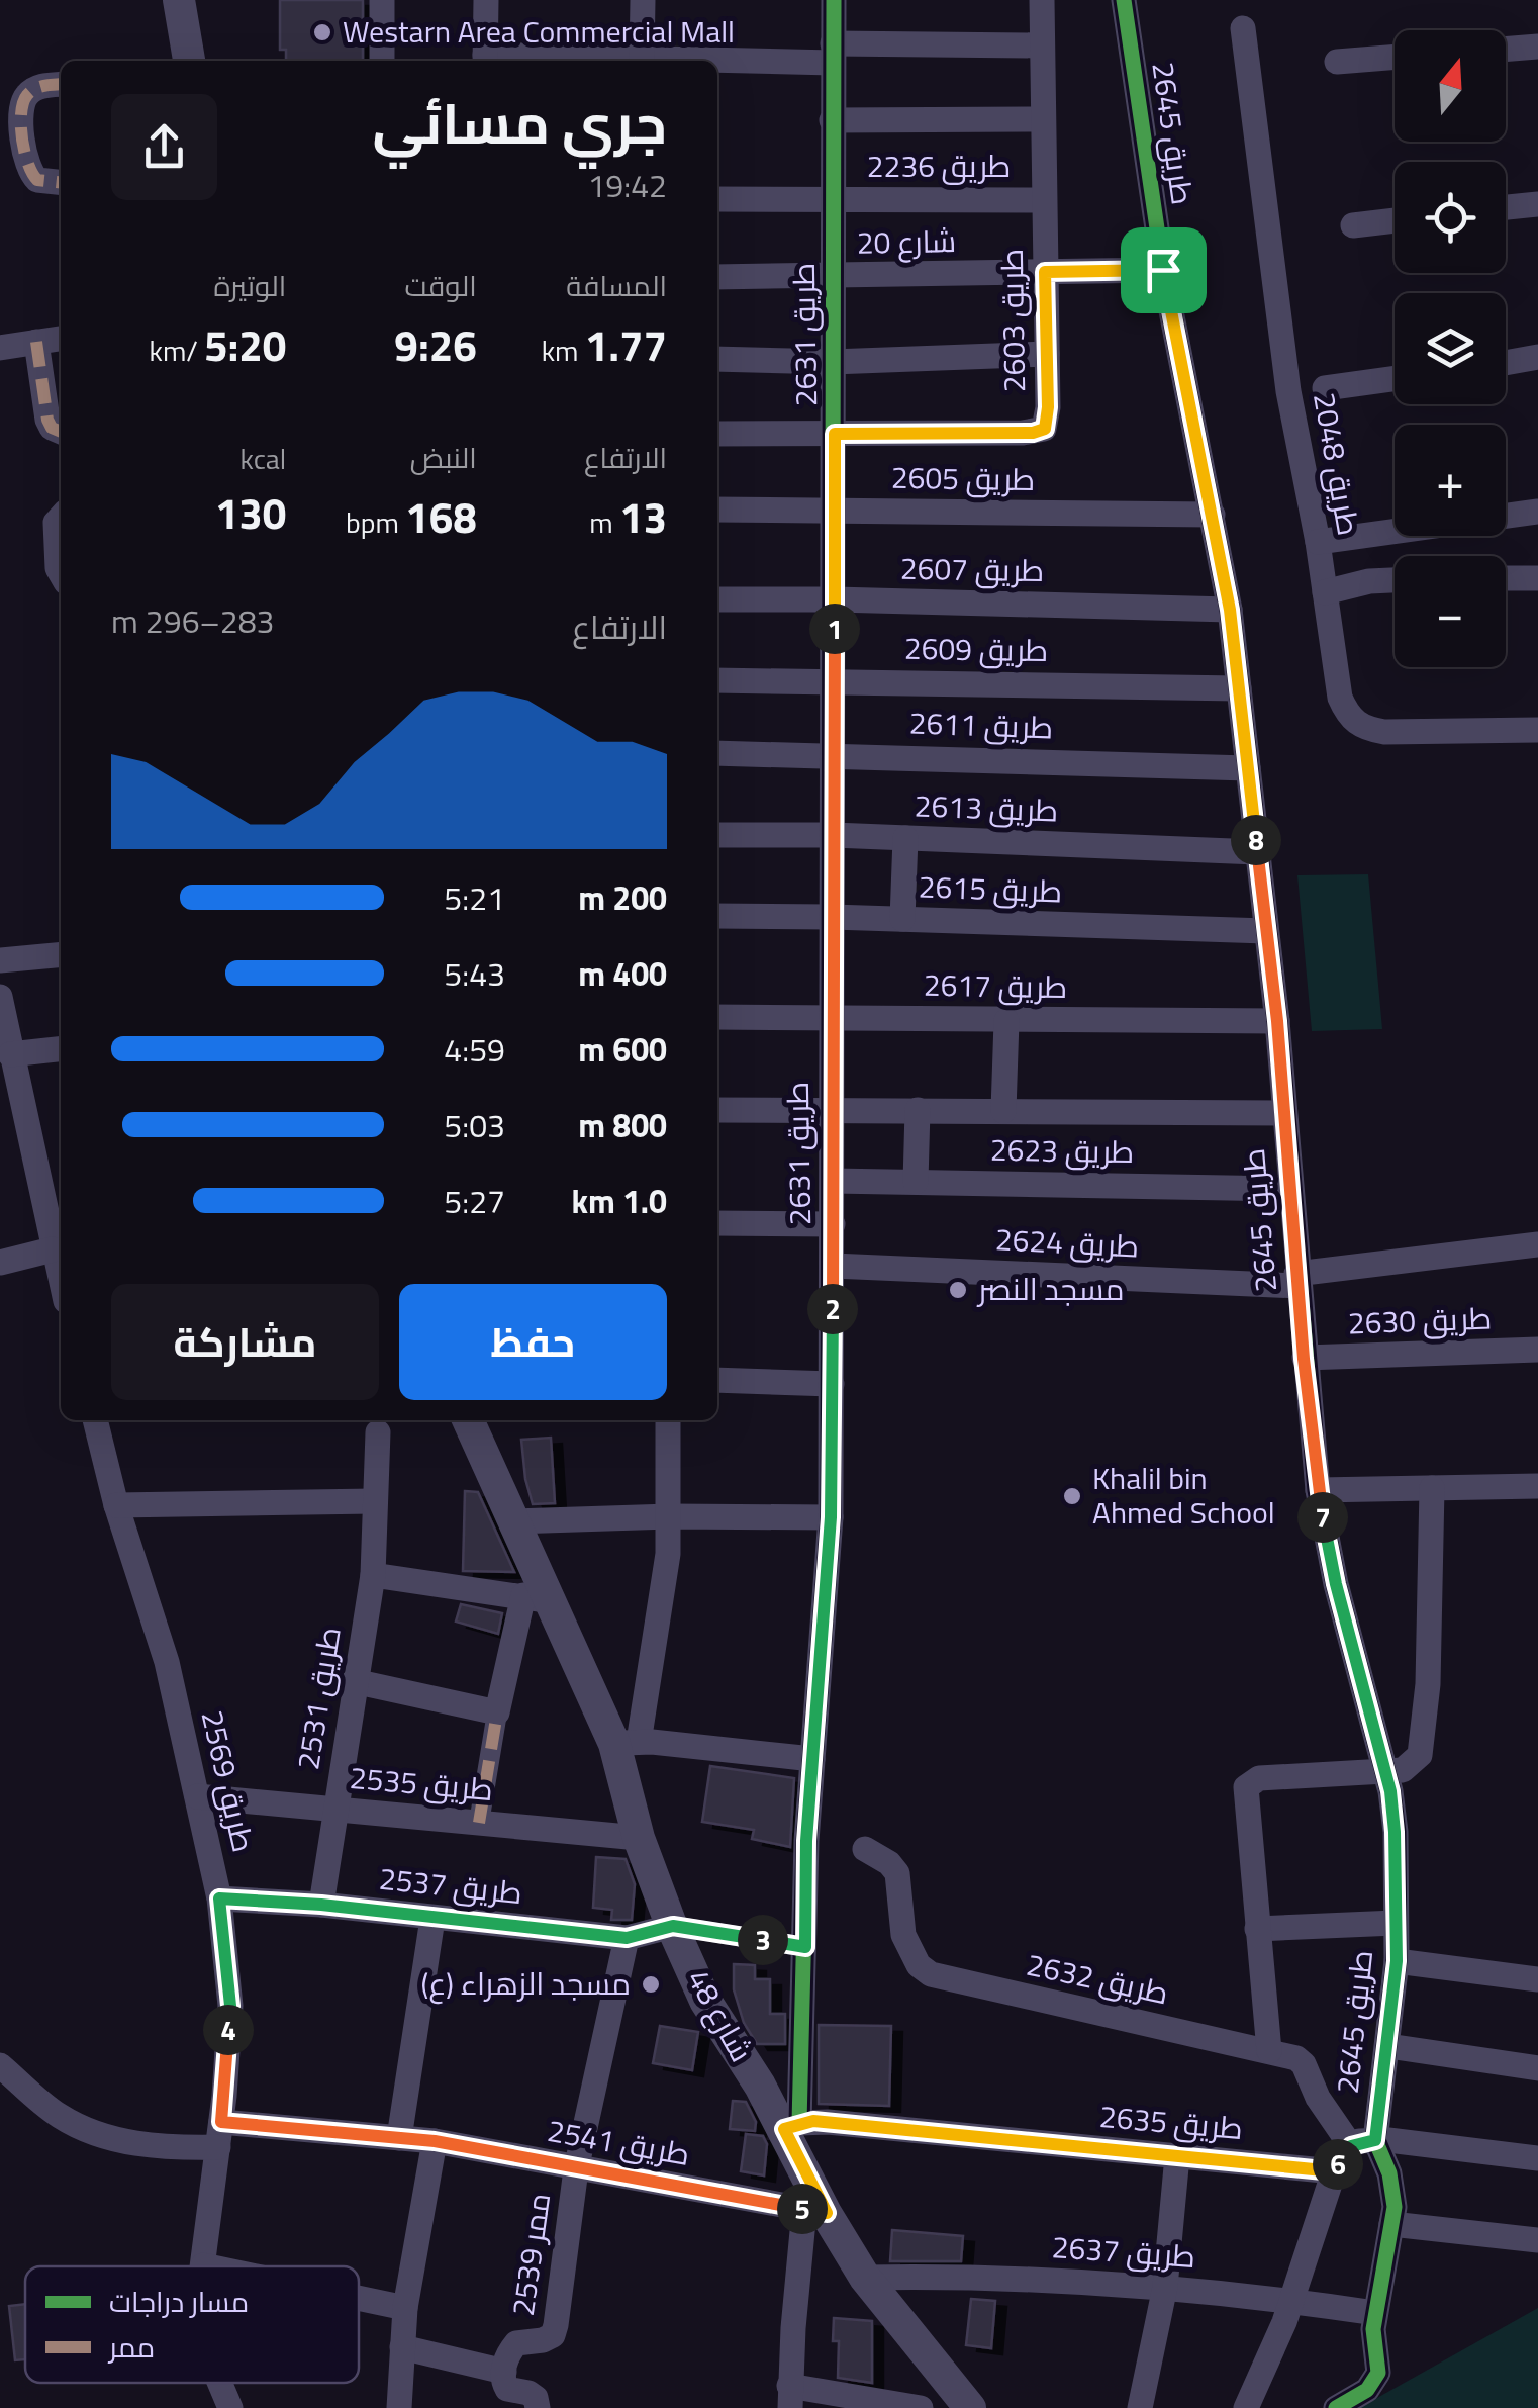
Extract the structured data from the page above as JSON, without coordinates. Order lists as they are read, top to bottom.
{
  "streets": {
    "street": [
      "طريق 2645",
      "طريق 2236",
      "شارع 20",
      "طريق 2603",
      "طريق 2631",
      "طريق 2048",
      "طريق 2605",
      "طريق 2607",
      "طريق 2609",
      "طريق 2611",
      "طريق 2613",
      "طريق 2615",
      "طريق 2617",
      "طريق 2623",
      "طريق 2624",
      "طريق 2630",
      "طريق 2531",
      "طريق 2569",
      "طريق 2535",
      "طريق 2537",
      "طريق 2632",
      "شارع 48",
      "طريق 2635",
      "طريق 2541",
      "طريق 2637",
      "ممر 2539"
    ]
  },
  "crossings": [
    ["طريق 2645", "شارع 20"],
    ["طريق 2645", "طريق 2605"],
    ["طريق 2645", "طريق 2607"],
    ["طريق 2645", "طريق 2609"],
    ["طريق 2645", "طريق 2611"],
    ["طريق 2645", "طريق 2613"],
    ["طريق 2645", "طريق 2615"],
    ["طريق 2645", "طريق 2617"],
    ["طريق 2645", "طريق 2623"],
    ["طريق 2645", "طريق 2624"],
    ["طريق 2645", "طريق 2630"],
    ["طريق 2645", "طريق 2632"],
    ["طريق 2645", "طريق 2637"],
    ["طريق 2236", "طريق 2603"],
    ["طريق 2236", "طريق 2631"],
    ["شارع 20", "طريق 2603"],
    ["شارع 20", "طريق 2631"],
    ["طريق 2603", "طريق 2631"],
    ["طريق 2631", "طريق 2605"],
    ["طريق 2631", "طريق 2607"],
    ["طريق 2631", "طريق 2609"],
    ["طريق 2631", "طريق 2611"],
    ["طريق 2631", "طريق 2613"],
    ["طريق 2631", "طريق 2615"],
    ["طريق 2631", "طريق 2617"],
    ["طريق 2631", "طريق 2623"],
    ["طريق 2631", "طريق 2624"],
    ["طريق 2631", "شارع 48"],
    ["طريق 2631", "طريق 2635"],
    ["طريق 2531", "طريق 2535"],
    ["طريق 2531", "طريق 2537"],
    ["طريق 2569", "طريق 2535"],
    ["طريق 2569", "طريق 2537"],
    ["طريق 2569", "طريق 2541"],
    ["طريق 2535", "شارع 48"],
    ["طريق 2537", "شارع 48"],
    ["طريق 2537", "ممر 2539"],
    ["شارع 48", "طريق 2635"],
    ["شارع 48", "طريق 2541"],
    ["شارع 48", "طريق 2637"],
    ["طريق 2541", "ممر 2539"]
  ],
  "places": [
    "Westarn Area Commercial Mall",
    "مسجد النصر",
    "Khalil bin Ahmed School",
    "مسجد الزهراء (ع)"
  ],
  "legend": ["مسار دراجات", "ممر"],
  "north": "top",
  "page": {
    "map_buttons": ["+", "−"],
    "heading": ["جري مسائي", "19:42"],
    "stats": [
      ["المسافة", "1.77 km"],
      ["الوقت", "9:26"],
      ["الوتيرة", "5:20 /km"],
      ["الارتفاع", "13 m"],
      ["النبض", "168 bpm"],
      ["kcal", "130"]
    ],
    "chart": ["الارتفاع", "283–296 m"],
    "pins": [
      "1",
      "8",
      "2",
      "7",
      "3",
      "4",
      "6",
      "5"
    ],
    "list": [
      {
        "name": "200 m",
        "note": "5:21"
      },
      {
        "name": "400 m",
        "note": "5:43"
      },
      {
        "name": "600 m",
        "note": "4:59"
      },
      {
        "name": "800 m",
        "note": "5:03"
      },
      {
        "name": "1.0 km",
        "note": "5:27"
      }
    ],
    "buttons": ["حفظ", "مشاركة"]
  }
}
